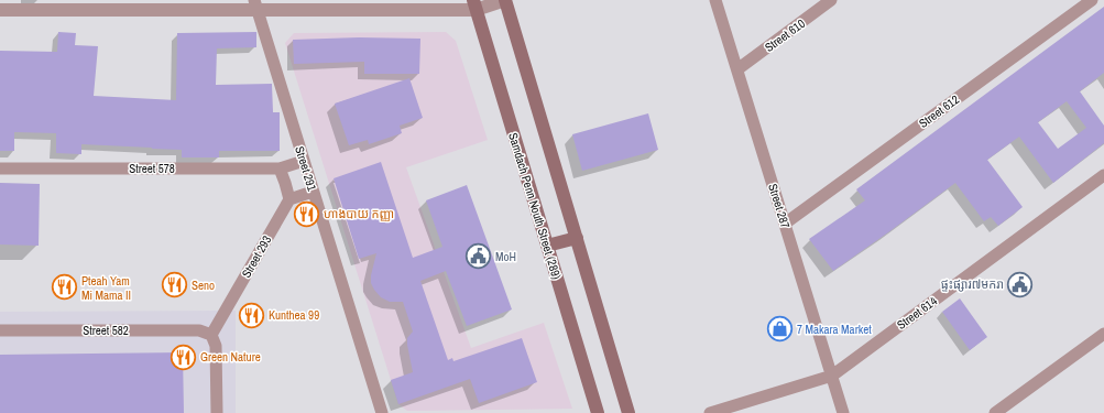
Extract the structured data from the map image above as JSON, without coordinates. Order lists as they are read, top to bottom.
{
  "streets": {
    "main road": ["Samdach Penn Nouth Street (289)"],
    "street": [
      "Street 610",
      "Street 612",
      "Street 578",
      "Street 291",
      "Street 287",
      "Street 293",
      "Street 614",
      "Street 582"
    ]
  },
  "crossings": [
    ["Street 610", "Street 287"],
    ["Street 612", "Street 287"],
    ["Street 578", "Street 291"],
    ["Street 287", "Street 614"],
    ["Street 293", "Street 582"]
  ],
  "places": {
    "restaurant": [
      "ហាងបាយ កញ្ញា",
      "Seno",
      "Pteah Yam Mi Mama II",
      "Kunthea 99",
      "Green Nature"
    ],
    "public building": ["MoH", "ផ្ទះផ្សារ៧មករា"],
    "shop": ["7 Makara Market"]
  }
}
